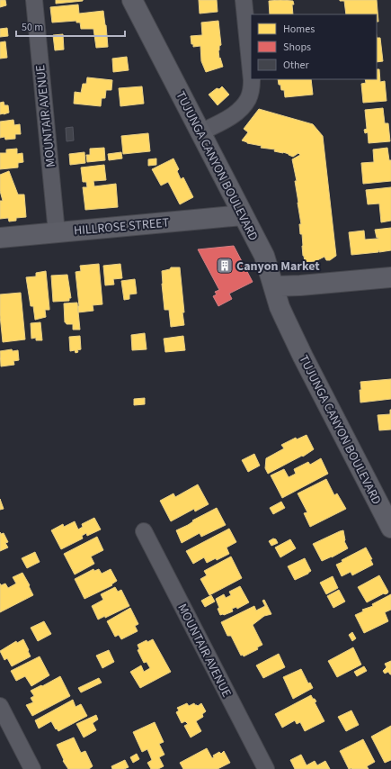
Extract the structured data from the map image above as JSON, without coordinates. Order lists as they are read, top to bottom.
{
  "streets": {
    "street": ["MOUNTAIR AVENUE", "TUJUNGA CANYON BOULEVARD", "HILLROSE STREET"]
  },
  "crossings": [
    ["MOUNTAIR AVENUE", "HILLROSE STREET"],
    ["TUJUNGA CANYON BOULEVARD", "HILLROSE STREET"]
  ],
  "places": {
    "building": ["Canyon Market"]
  },
  "legend": ["Homes", "Shops", "Other"],
  "scale_bar": "50 m"
}
